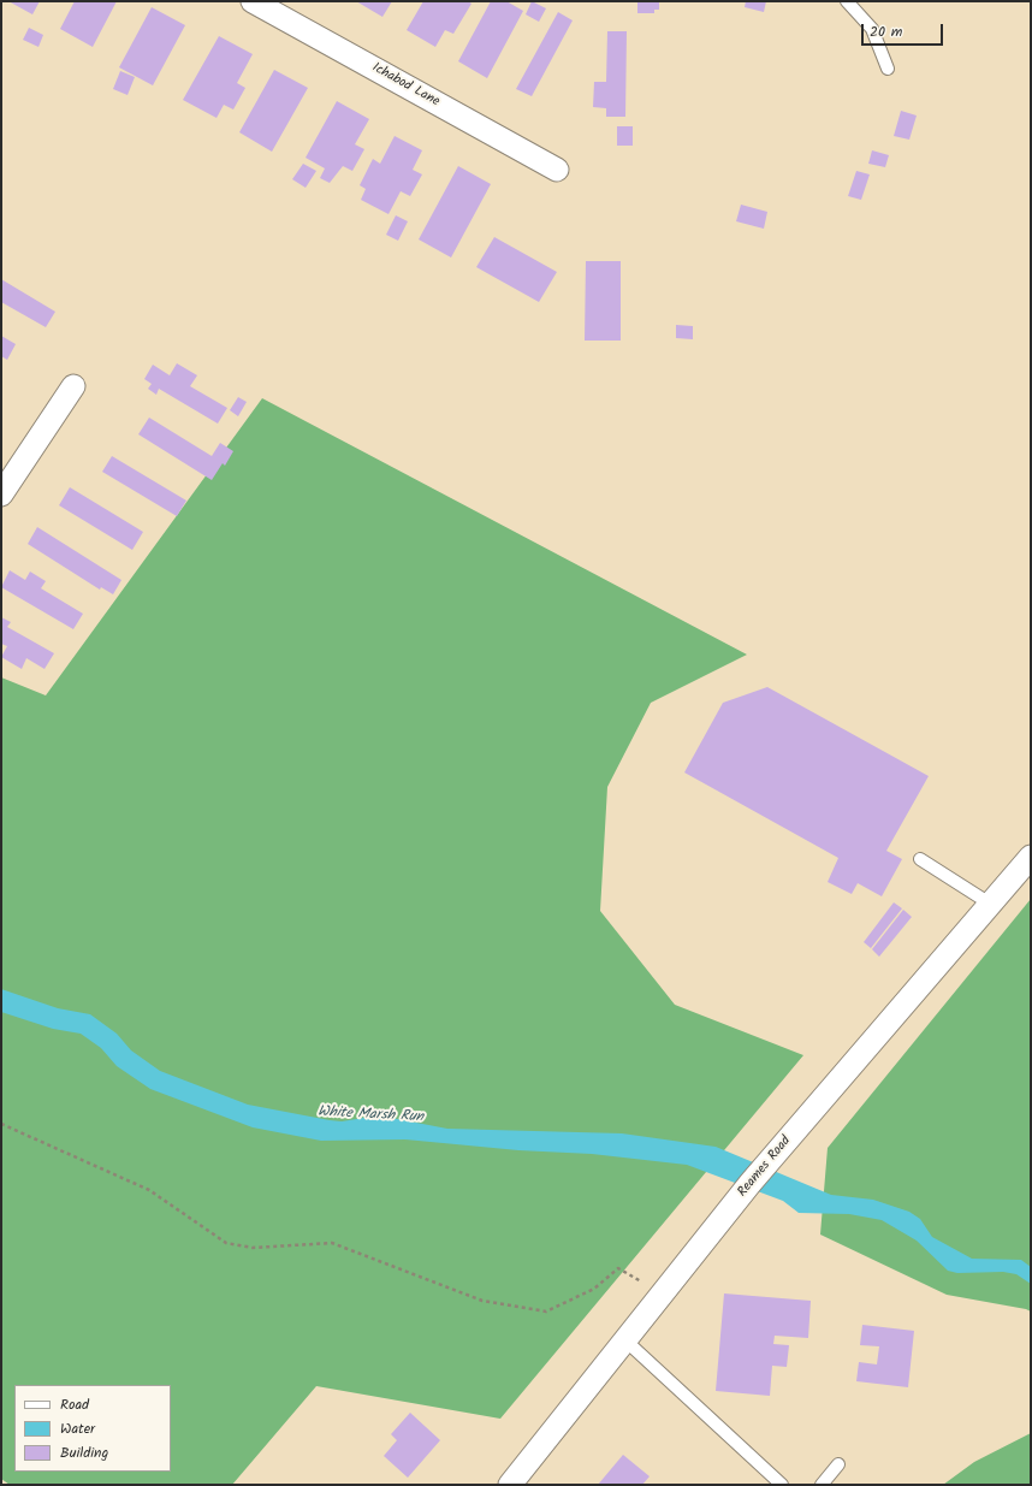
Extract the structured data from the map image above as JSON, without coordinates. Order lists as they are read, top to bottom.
{
  "streets": {
    "street": ["Ichabod Lane", "Reames Road"]
  },
  "water": ["White Marsh Run"],
  "legend": ["Road", "Water", "Building"],
  "scale_bar": "20 m"
}
